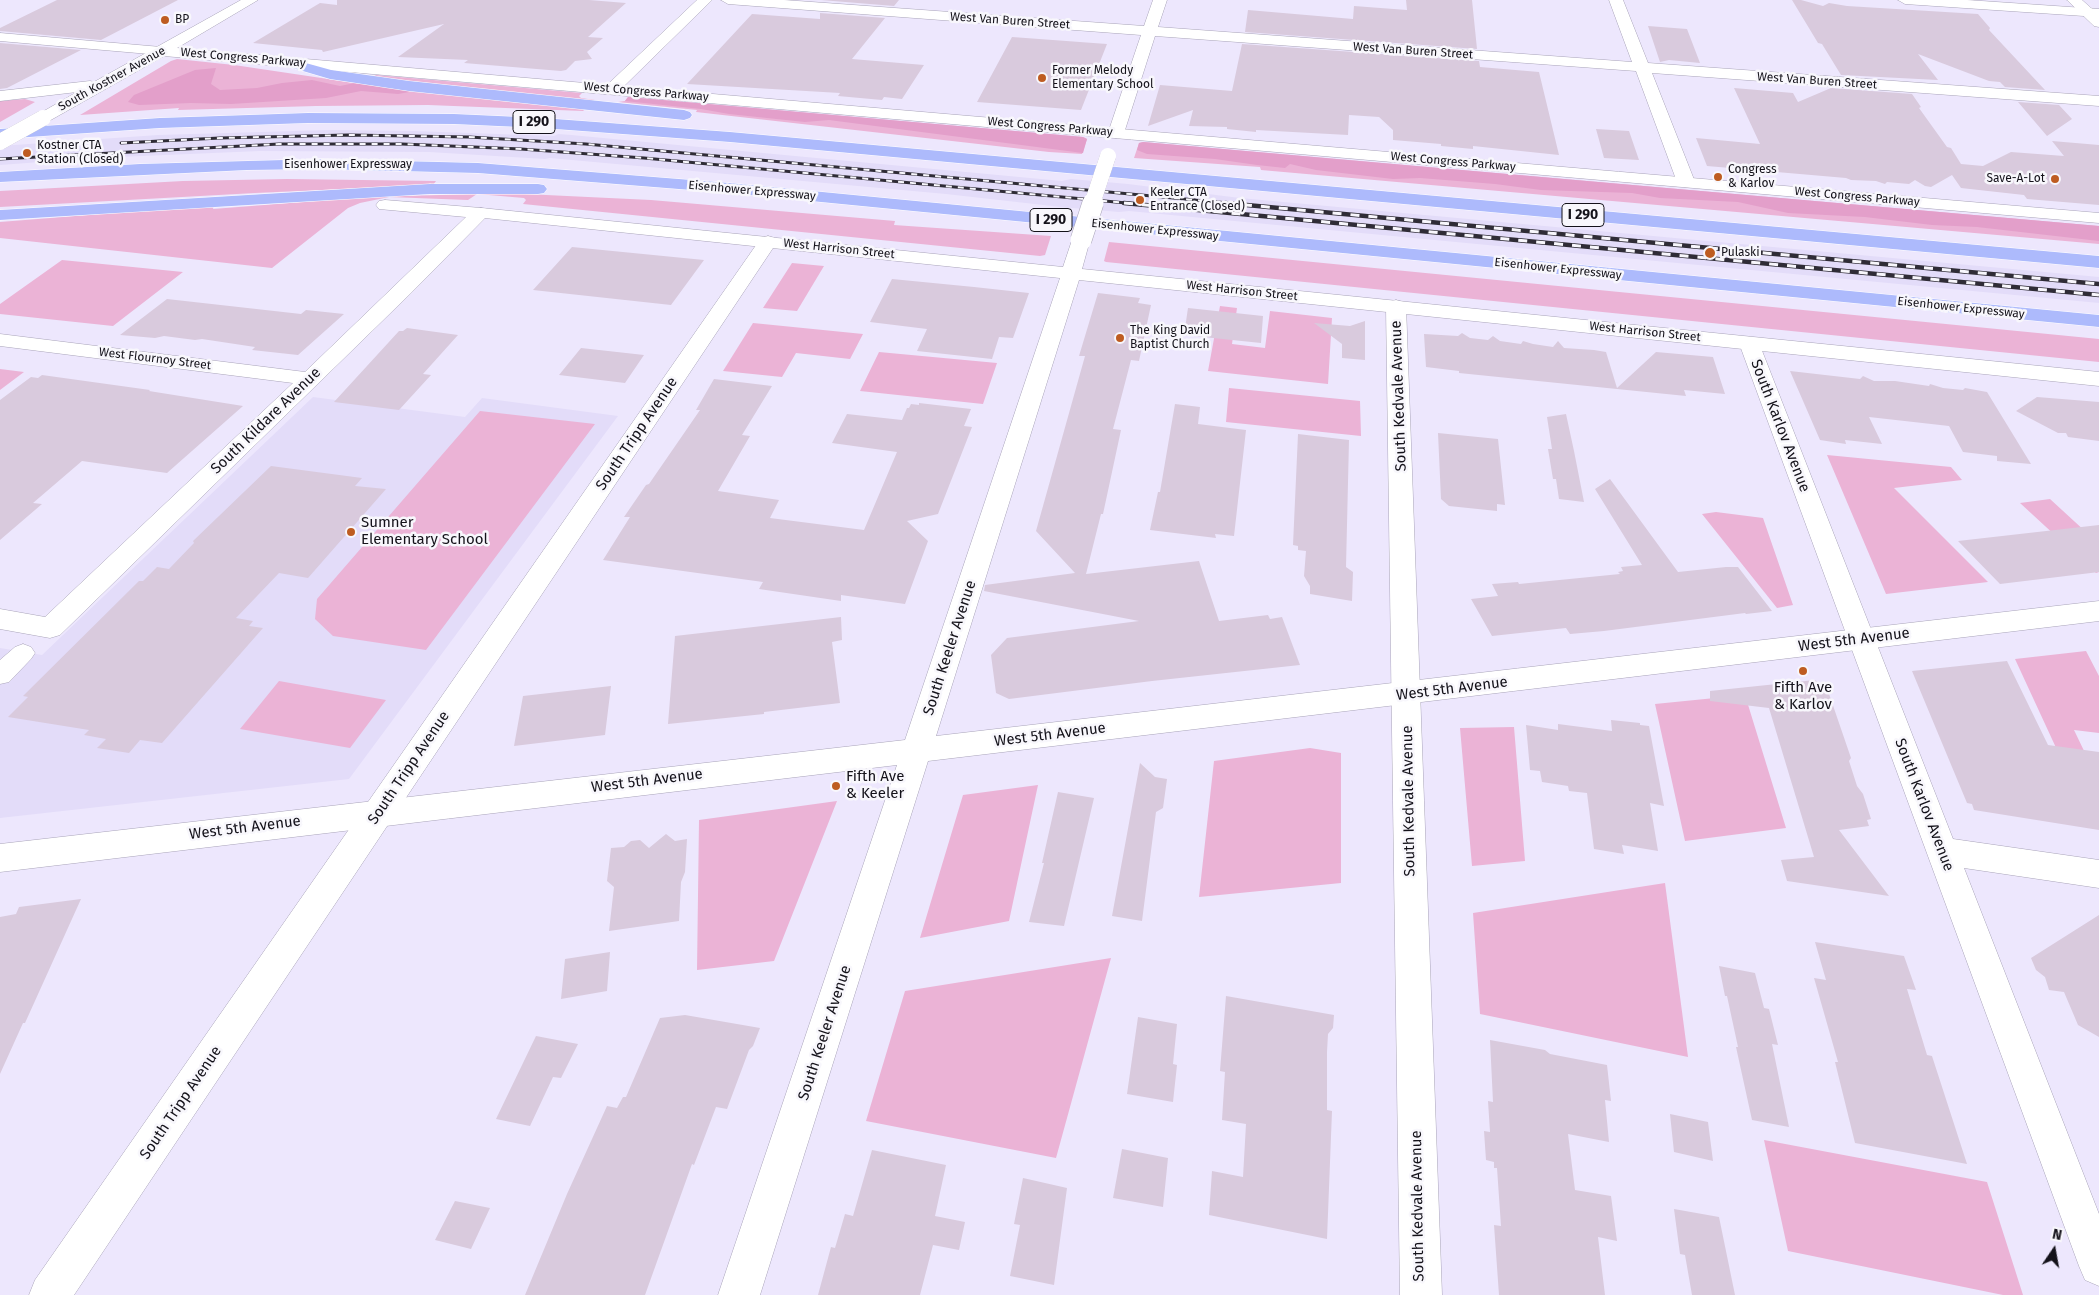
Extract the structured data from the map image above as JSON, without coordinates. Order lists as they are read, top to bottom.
{
  "streets": {
    "highway": ["I 290", "Eisenhower Expressway"],
    "street": [
      "West Van Buren Street",
      "West Congress Parkway",
      "South Kostner Avenue",
      "West Harrison Street",
      "West Flournoy Street",
      "South Kedvale Avenue",
      "South Kildare Avenue",
      "South Karlov Avenue",
      "South Tripp Avenue",
      "West 5th Avenue",
      "South Keeler Avenue"
    ]
  },
  "crossings": [
    ["West Van Buren Street", "South Keeler Avenue"],
    ["West Congress Parkway", "South Kostner Avenue"],
    ["West Congress Parkway", "South Keeler Avenue"],
    ["West Harrison Street", "South Kedvale Avenue"],
    ["West Harrison Street", "South Kildare Avenue"],
    ["West Harrison Street", "South Karlov Avenue"],
    ["West Harrison Street", "South Tripp Avenue"],
    ["West Harrison Street", "South Keeler Avenue"],
    ["West Flournoy Street", "South Kildare Avenue"],
    ["South Kedvale Avenue", "West 5th Avenue"],
    ["South Karlov Avenue", "West 5th Avenue"],
    ["South Tripp Avenue", "West 5th Avenue"],
    ["West 5th Avenue", "South Keeler Avenue"]
  ],
  "places": [
    "BP",
    "Former Melody Elementary School",
    "Kostner CTA Station (Closed)",
    "Congress & Karlov",
    "Save-A-Lot",
    "Keeler CTA Entrance (Closed)",
    "Pulaski",
    "The King David Baptist Church",
    "Sumner Elementary School",
    "Fifth Ave & Karlov",
    "Fifth Ave & Keeler"
  ],
  "north": "top"
}
